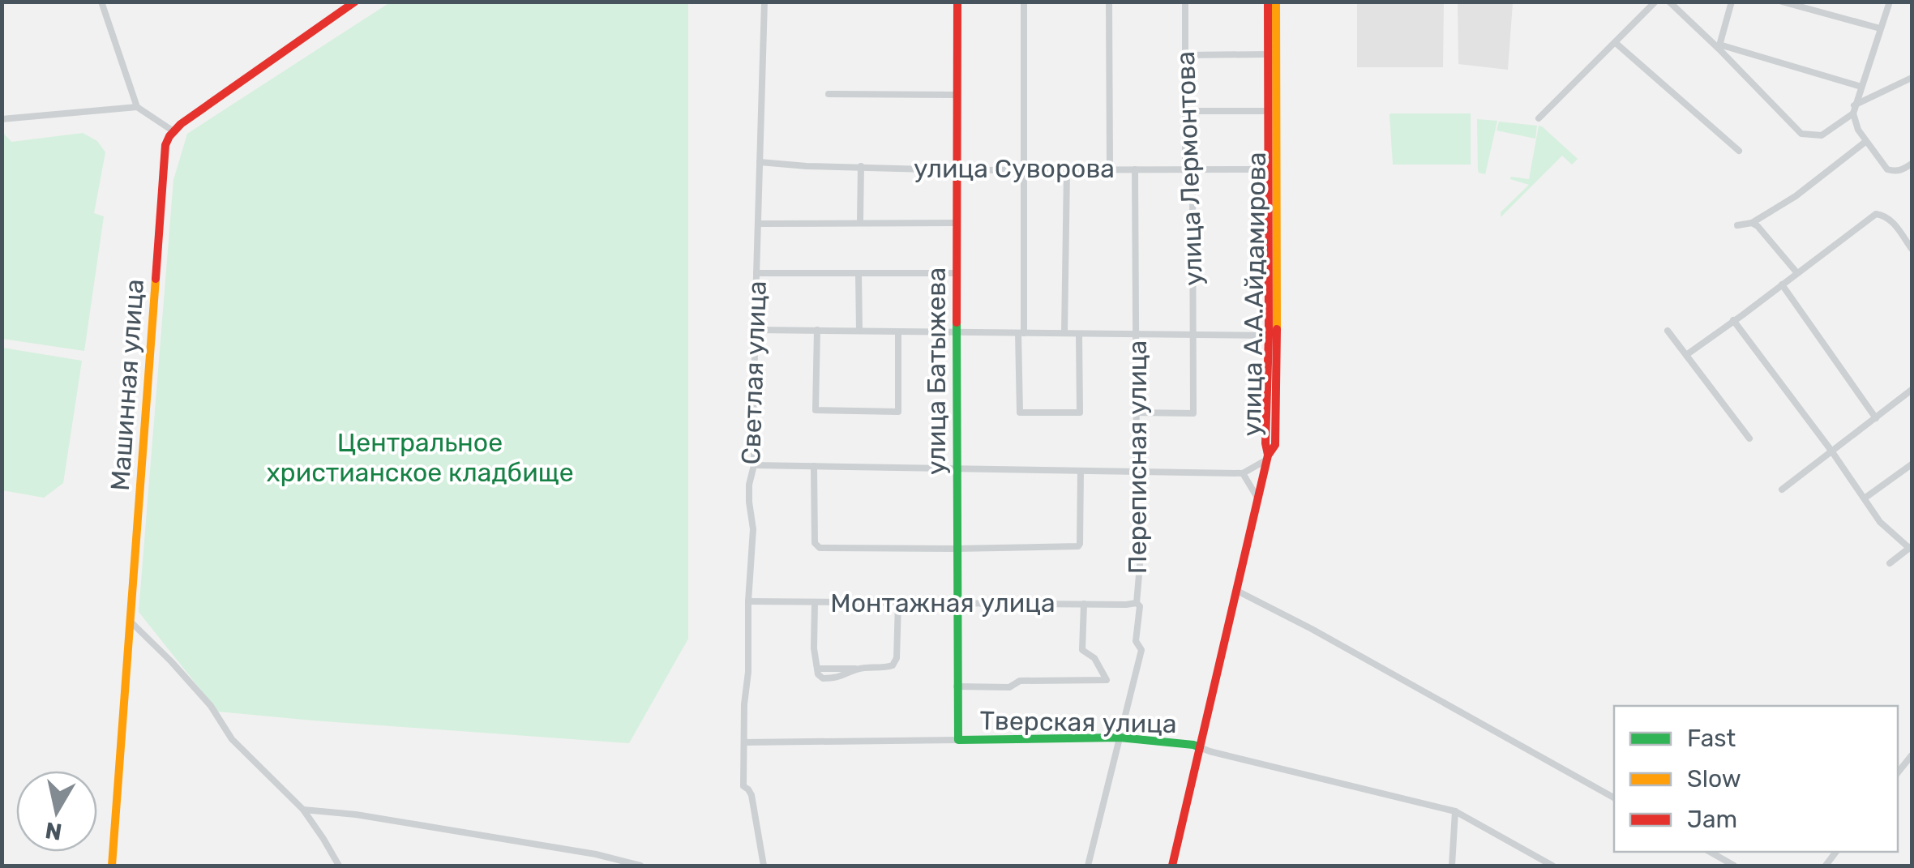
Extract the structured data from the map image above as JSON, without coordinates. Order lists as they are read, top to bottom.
{
  "streets": {
    "street": [
      "улица Суворова",
      "улица Лермонтова",
      "улица А.А.Айдамирова",
      "улица Батыжева",
      "Светлая улица",
      "Машинная улица",
      "Переписная улица",
      "Монтажная улица",
      "Тверская улица"
    ]
  },
  "crossings": [
    ["улица Суворова", "улица Лермонтова"],
    ["улица Суворова", "улица А.А.Айдамирова"],
    ["улица Суворова", "улица Батыжева"],
    ["улица Суворова", "Светлая улица"],
    ["улица Суворова", "Переписная улица"],
    ["улица Лермонтова", "Переписная улица"],
    ["улица А.А.Айдамирова", "Тверская улица"],
    ["улица Батыжева", "Монтажная улица"],
    ["улица Батыжева", "Тверская улица"],
    ["Светлая улица", "Монтажная улица"],
    ["Светлая улица", "Тверская улица"],
    ["Переписная улица", "Монтажная улица"],
    ["Переписная улица", "Тверская улица"]
  ],
  "parks": ["Центральное христианское кладбище"],
  "legend": ["Fast", "Slow", "Jam"],
  "north": "bottom"
}
